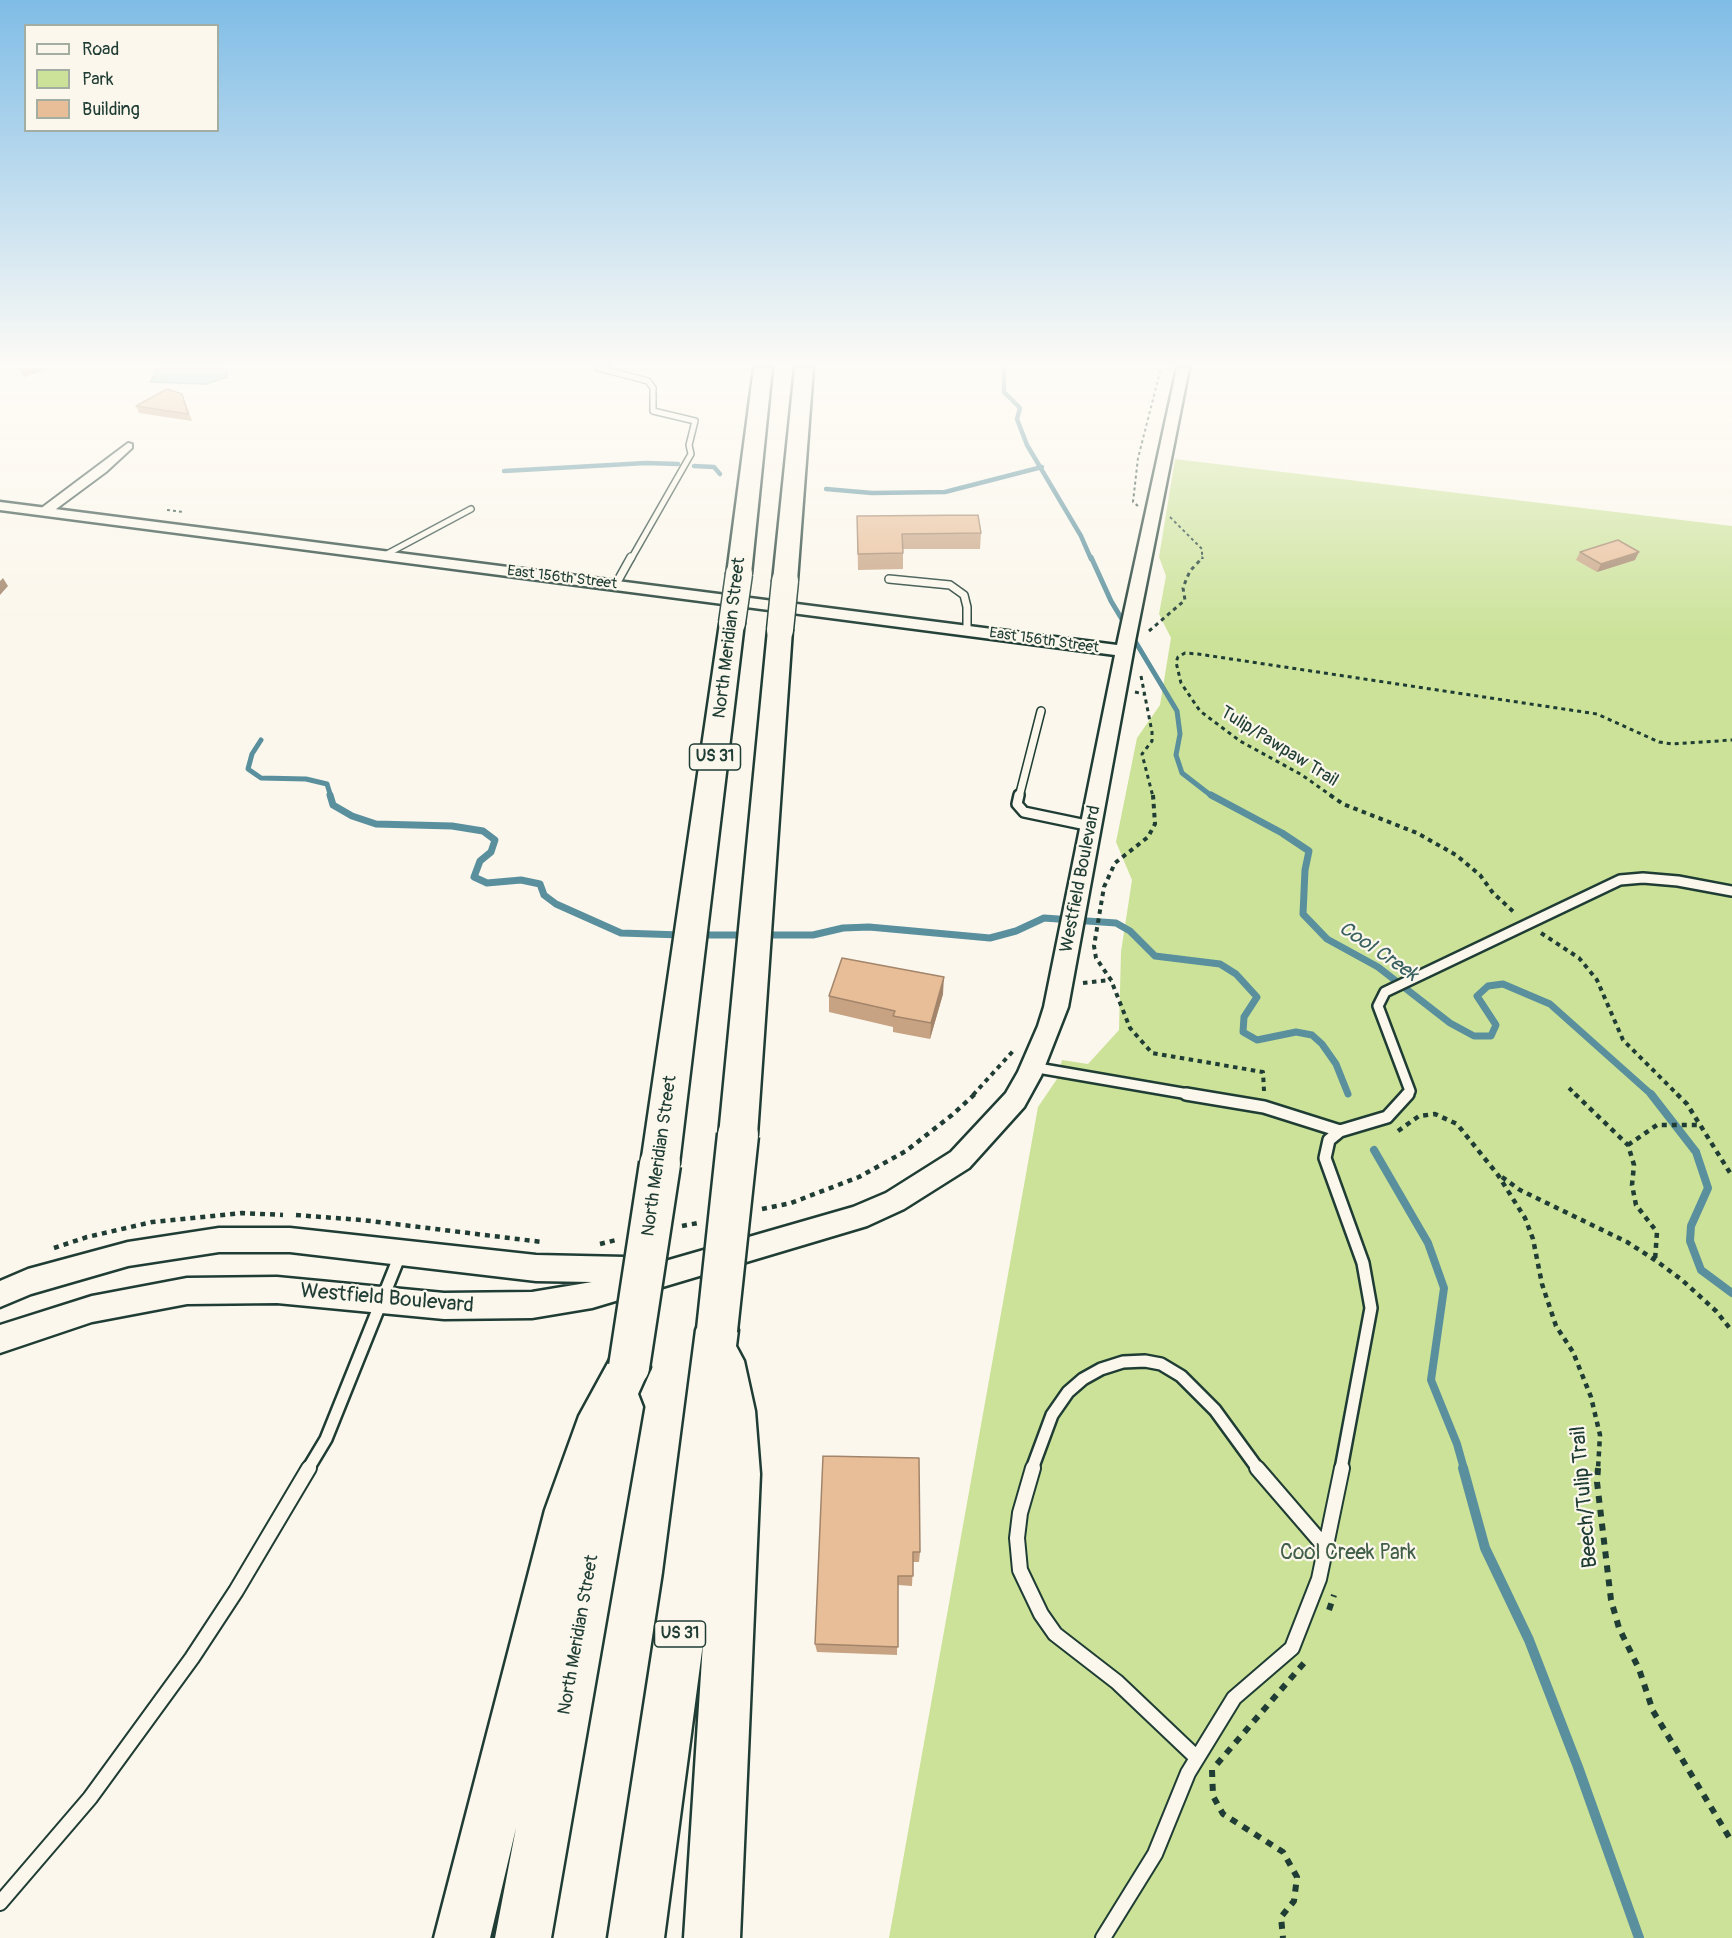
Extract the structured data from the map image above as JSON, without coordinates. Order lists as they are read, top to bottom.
{
  "streets": {
    "highway": ["North Meridian Street", "US 31"],
    "street": ["East 156th Street", "Westfield Boulevard"],
    "path": ["Tulip/Pawpaw Trail", "Beech/Tulip Trail"]
  },
  "crossings": [
    ["East 156th Street", "Westfield Boulevard"]
  ],
  "water": ["Cool Creek"],
  "parks": ["Cool Creek Park"],
  "legend": ["Road", "Park", "Building"]
}
